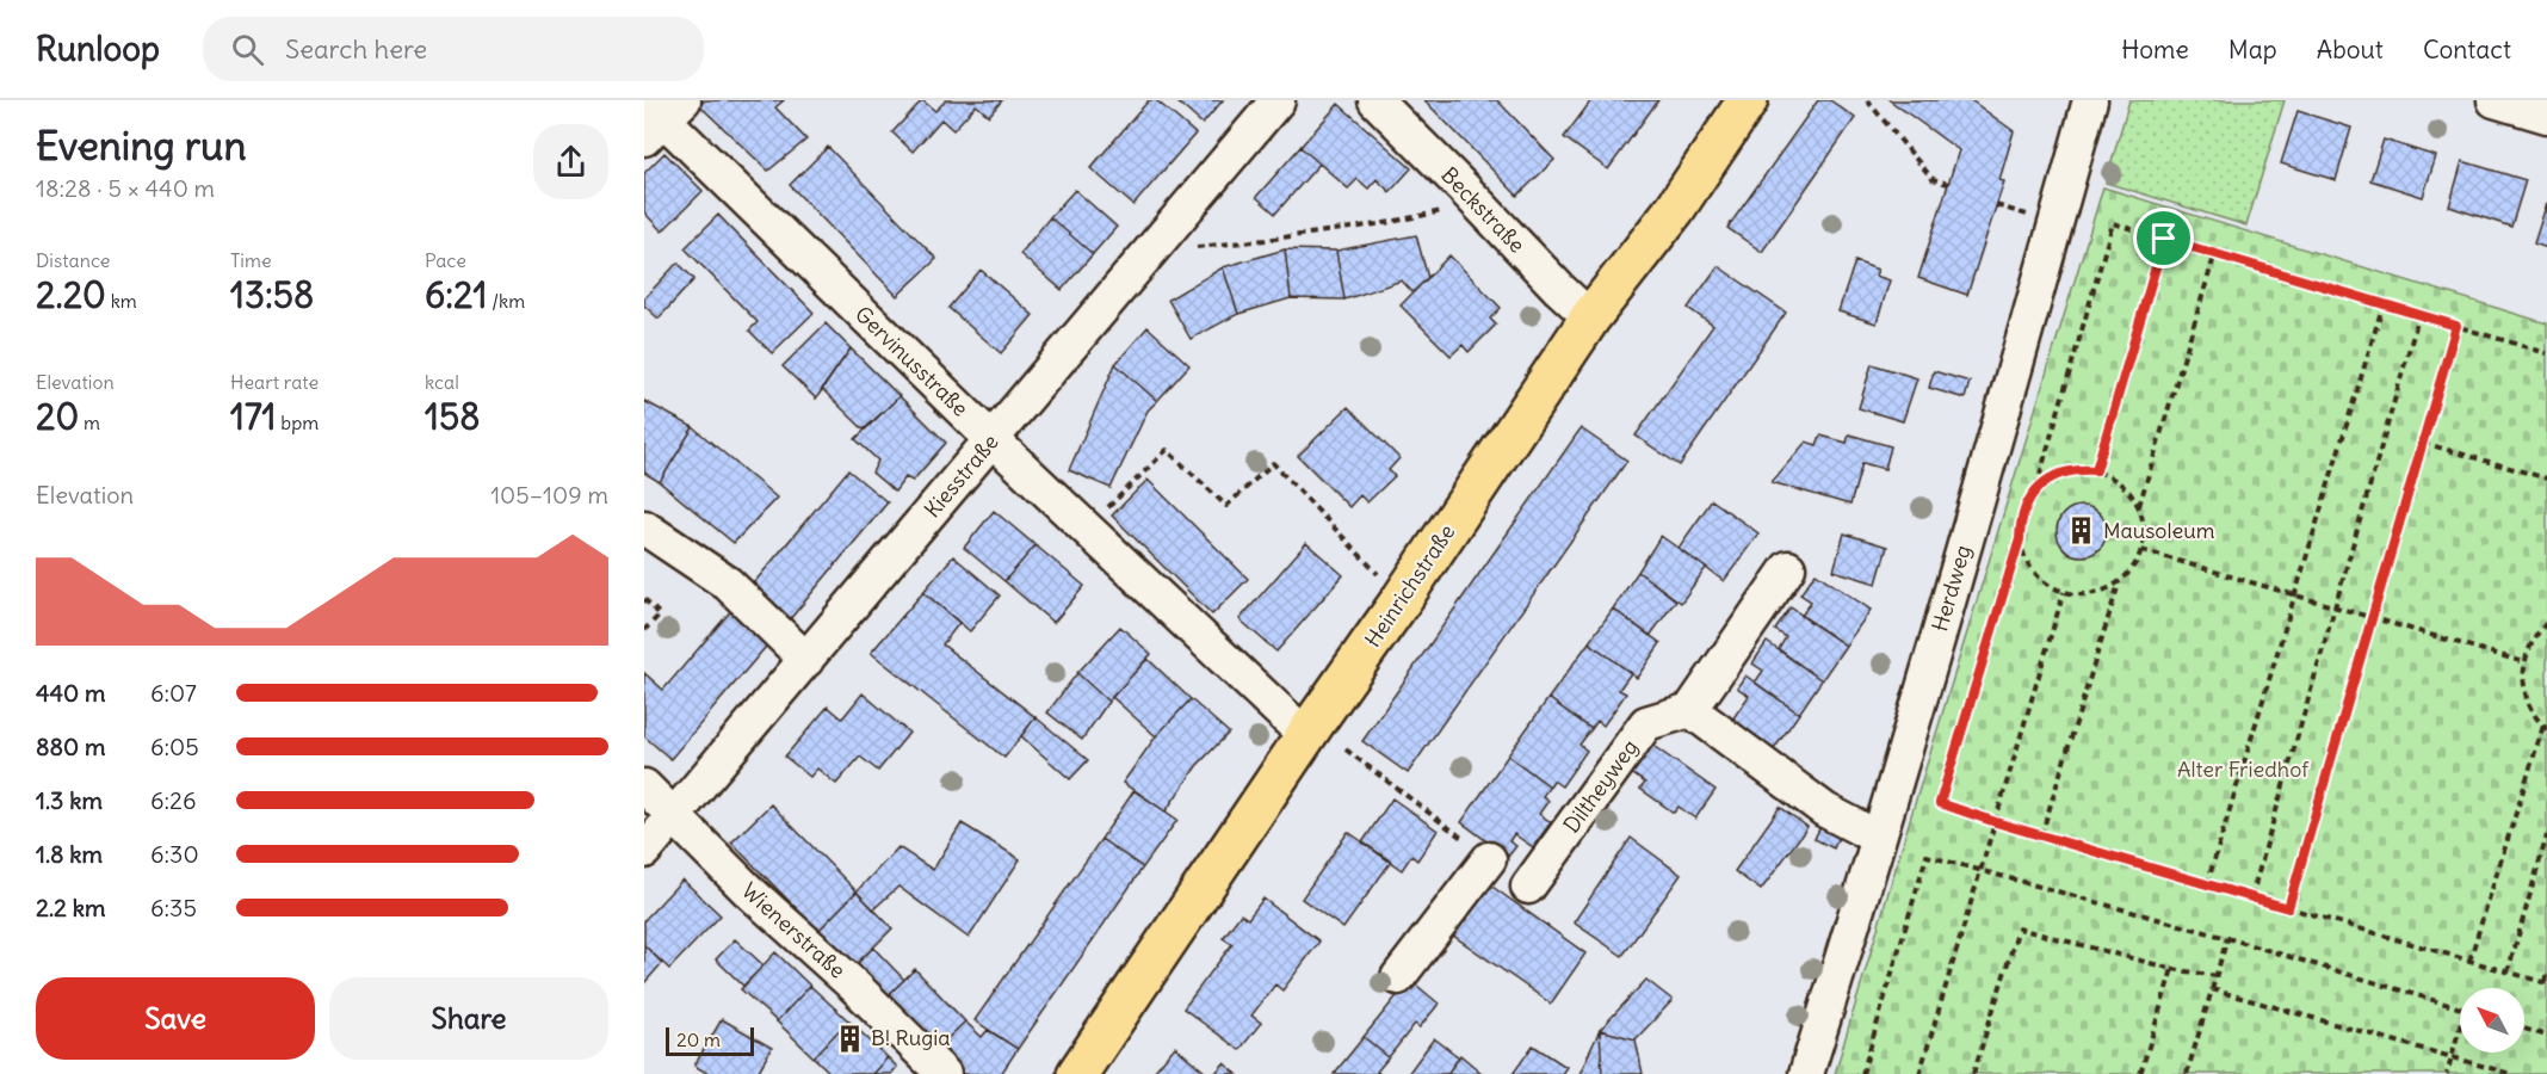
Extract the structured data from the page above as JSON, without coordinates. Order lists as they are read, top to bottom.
{
  "streets": {
    "main road": ["Heinrichstraße"],
    "street": [
      "Beckstraße",
      "Gervinusstraße",
      "Kiesstraße",
      "Herdweg",
      "Diltheyweg",
      "Wienerstraße"
    ]
  },
  "crossings": [
    ["Beckstraße", "Heinrichstraße"],
    ["Gervinusstraße", "Kiesstraße"],
    ["Gervinusstraße", "Heinrichstraße"],
    ["Kiesstraße", "Wienerstraße"]
  ],
  "parks": ["Alter Friedhof"],
  "places": {
    "building": ["Mausoleum", "B! Rugia"]
  },
  "scale_bar": "20 m",
  "north": "top left",
  "page": {
    "header": "Runloop",
    "search": "Search here",
    "nav": [
      "Home",
      "Map",
      "About",
      "Contact"
    ],
    "heading": ["Evening run", "18:28 · 5 × 440 m"],
    "stats": [
      ["Distance", "2.20 km"],
      ["Time", "13:58"],
      ["Pace", "6:21 /km"],
      ["Elevation", "20 m"],
      ["Heart rate", "171 bpm"],
      ["kcal", "158"]
    ],
    "chart": ["Elevation", "105–109 m"],
    "list": [
      {
        "name": "440 m",
        "note": "6:07"
      },
      {
        "name": "880 m",
        "note": "6:05"
      },
      {
        "name": "1.3 km",
        "note": "6:26"
      },
      {
        "name": "1.8 km",
        "note": "6:30"
      },
      {
        "name": "2.2 km",
        "note": "6:35"
      }
    ],
    "buttons": ["Save", "Share"],
    "scale": "20 m"
  }
}
